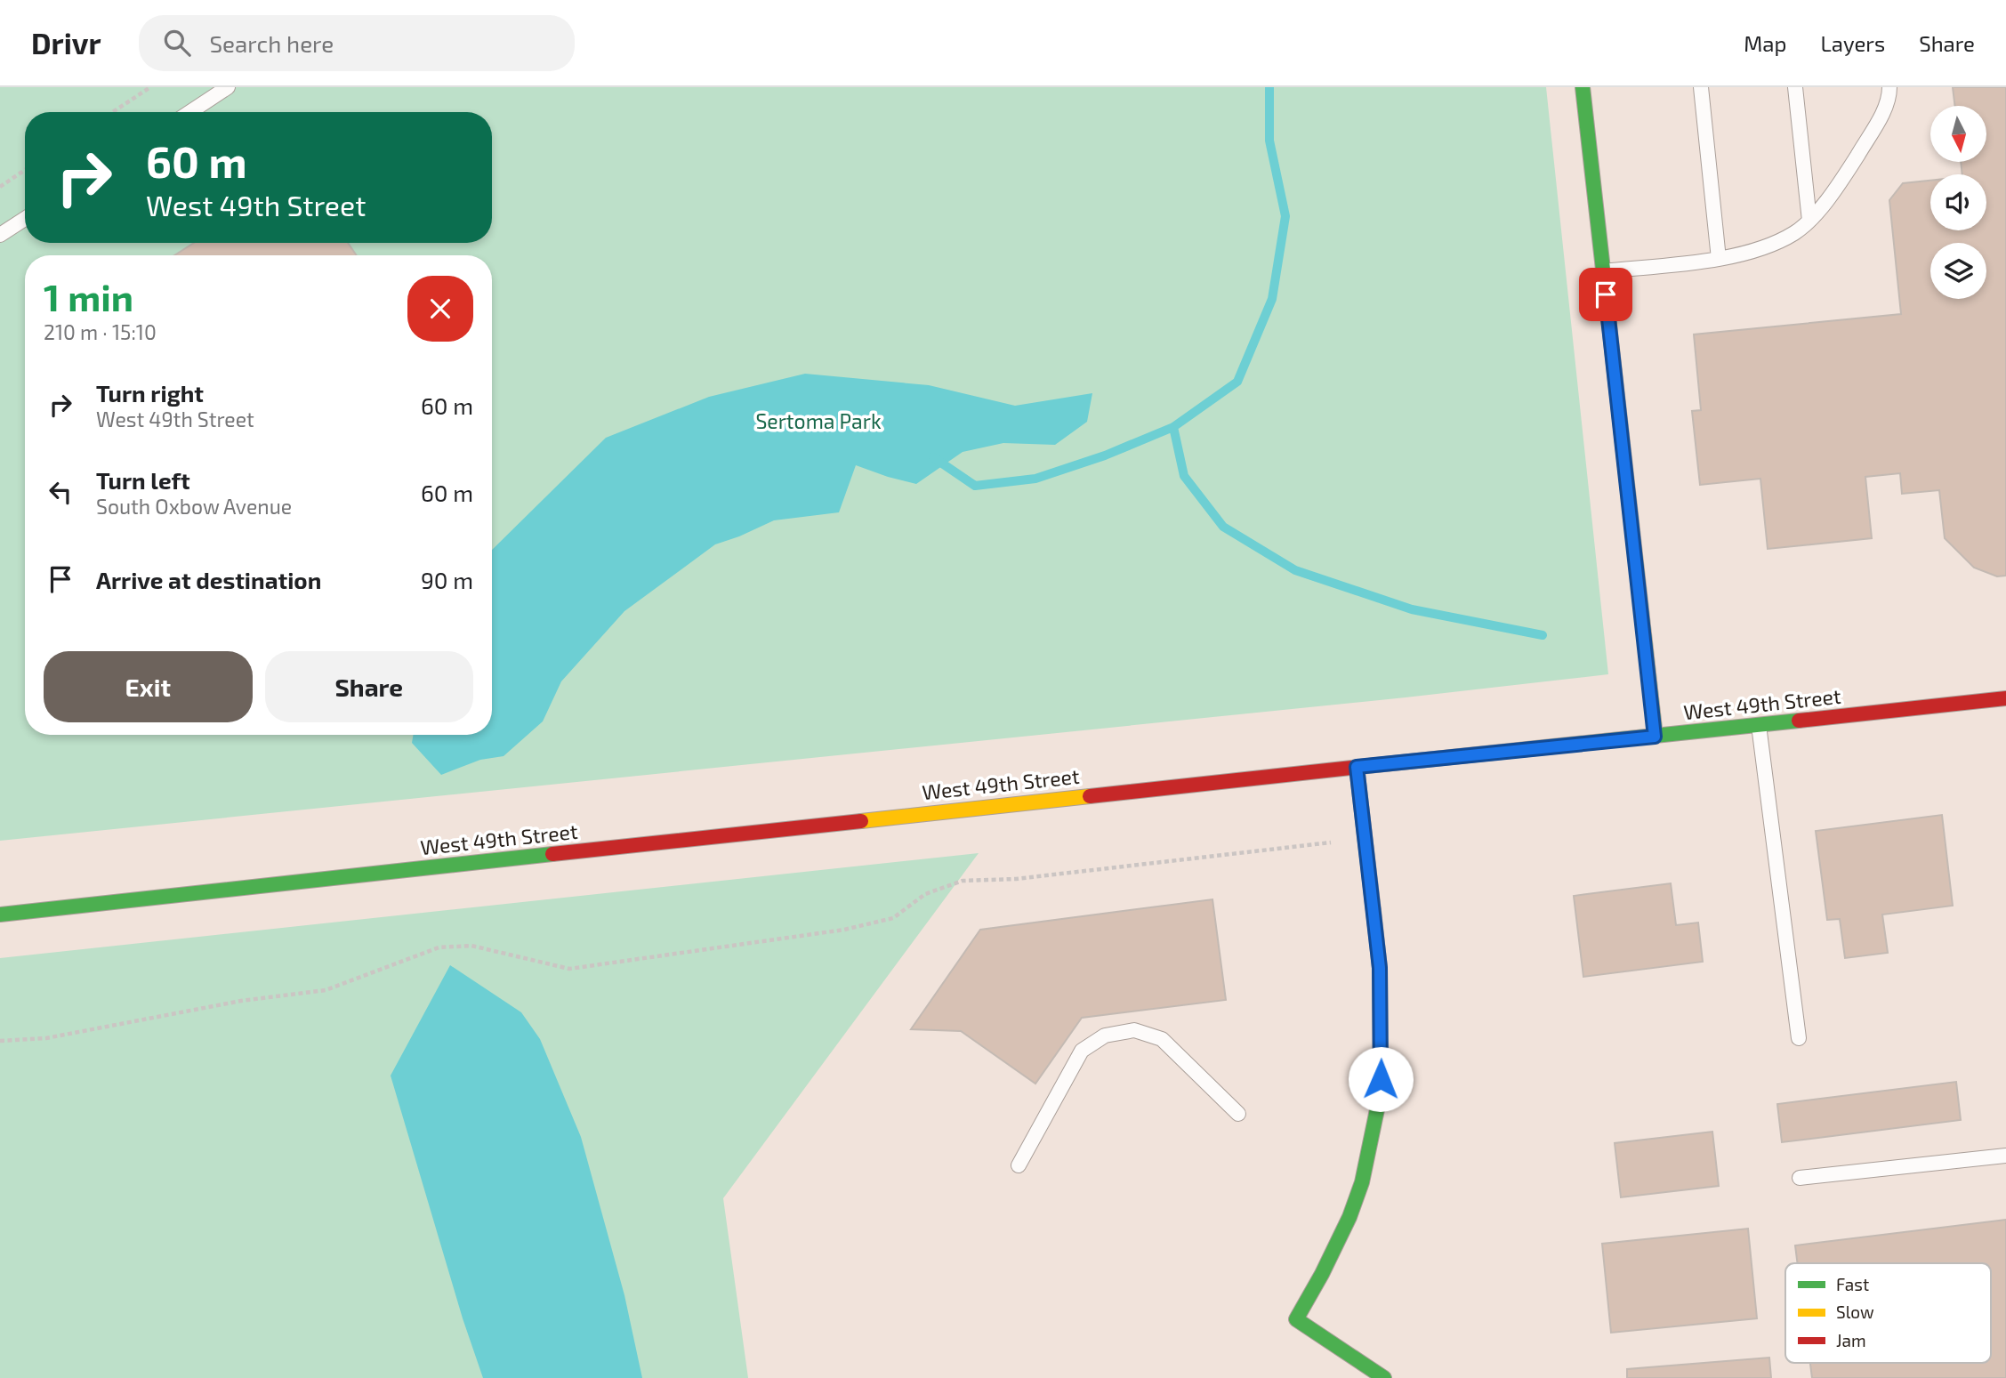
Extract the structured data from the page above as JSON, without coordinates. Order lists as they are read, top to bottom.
{
  "streets": {
    "main road": ["West 49th Street"]
  },
  "parks": ["Sertoma Park"],
  "legend": ["Fast", "Slow", "Jam"],
  "north": "bottom",
  "page": {
    "header": "Drivr",
    "search": "Search here",
    "nav": ["Map", "Layers", "Share"],
    "turn": ["60 m", "West 49th Street"],
    "heading": ["1 min", "210 m · 15:10"],
    "list": [
      {
        "name": "Turn right",
        "note": "West 49th Street",
        "value": "60 m"
      },
      {
        "name": "Turn left",
        "note": "South Oxbow Avenue",
        "value": "60 m"
      },
      {
        "name": "Arrive at destination",
        "value": "90 m"
      }
    ],
    "buttons": ["Exit", "Share"]
  }
}
